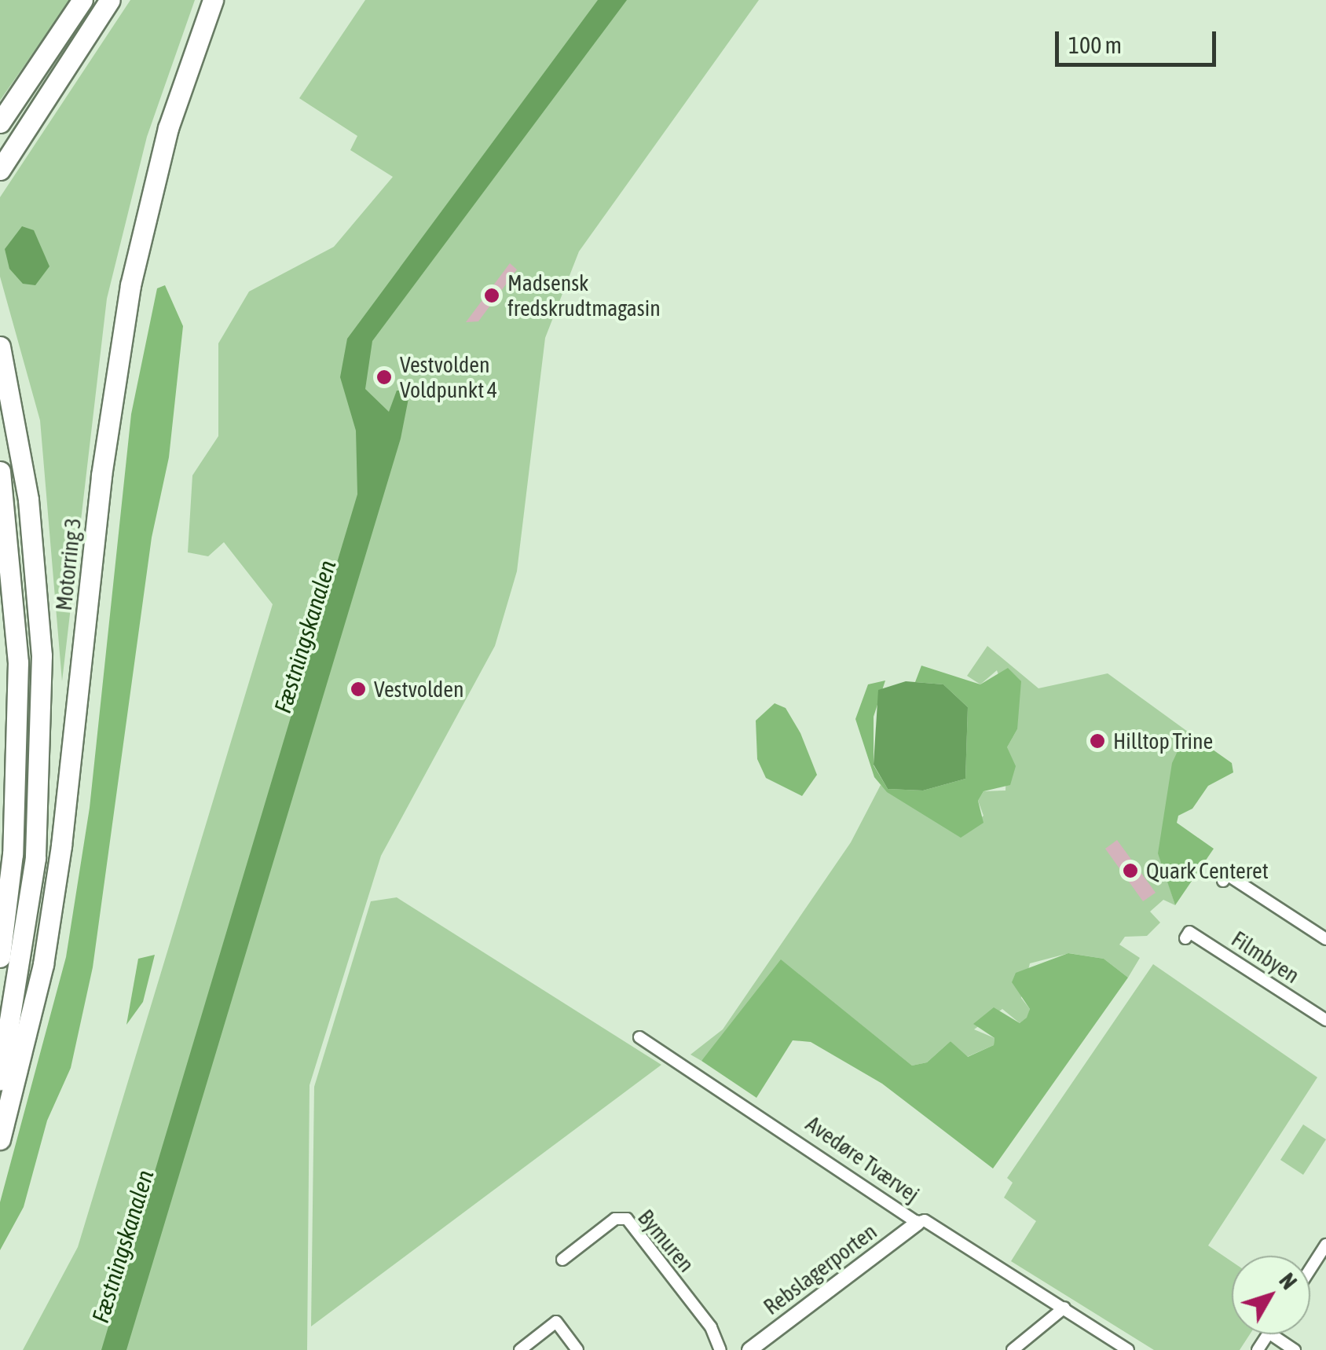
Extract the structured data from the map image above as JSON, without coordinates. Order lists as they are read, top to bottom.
{
  "streets": {
    "highway": ["Motorring 3"],
    "street": [
      "Filmbyen",
      "Avedøre Tværvej",
      "Bymuren",
      "Rebslagerporten"
    ]
  },
  "crossings": [
    ["Avedøre Tværvej", "Rebslagerporten"]
  ],
  "water": ["Fæstningskanalen"],
  "places": [
    "Madsensk fredskrudtmagasin",
    "Vestvolden Voldpunkt 4",
    "Vestvolden",
    "Hilltop Trine",
    "Quark Centeret"
  ],
  "scale_bar": "100 m",
  "north": "top right"
}
